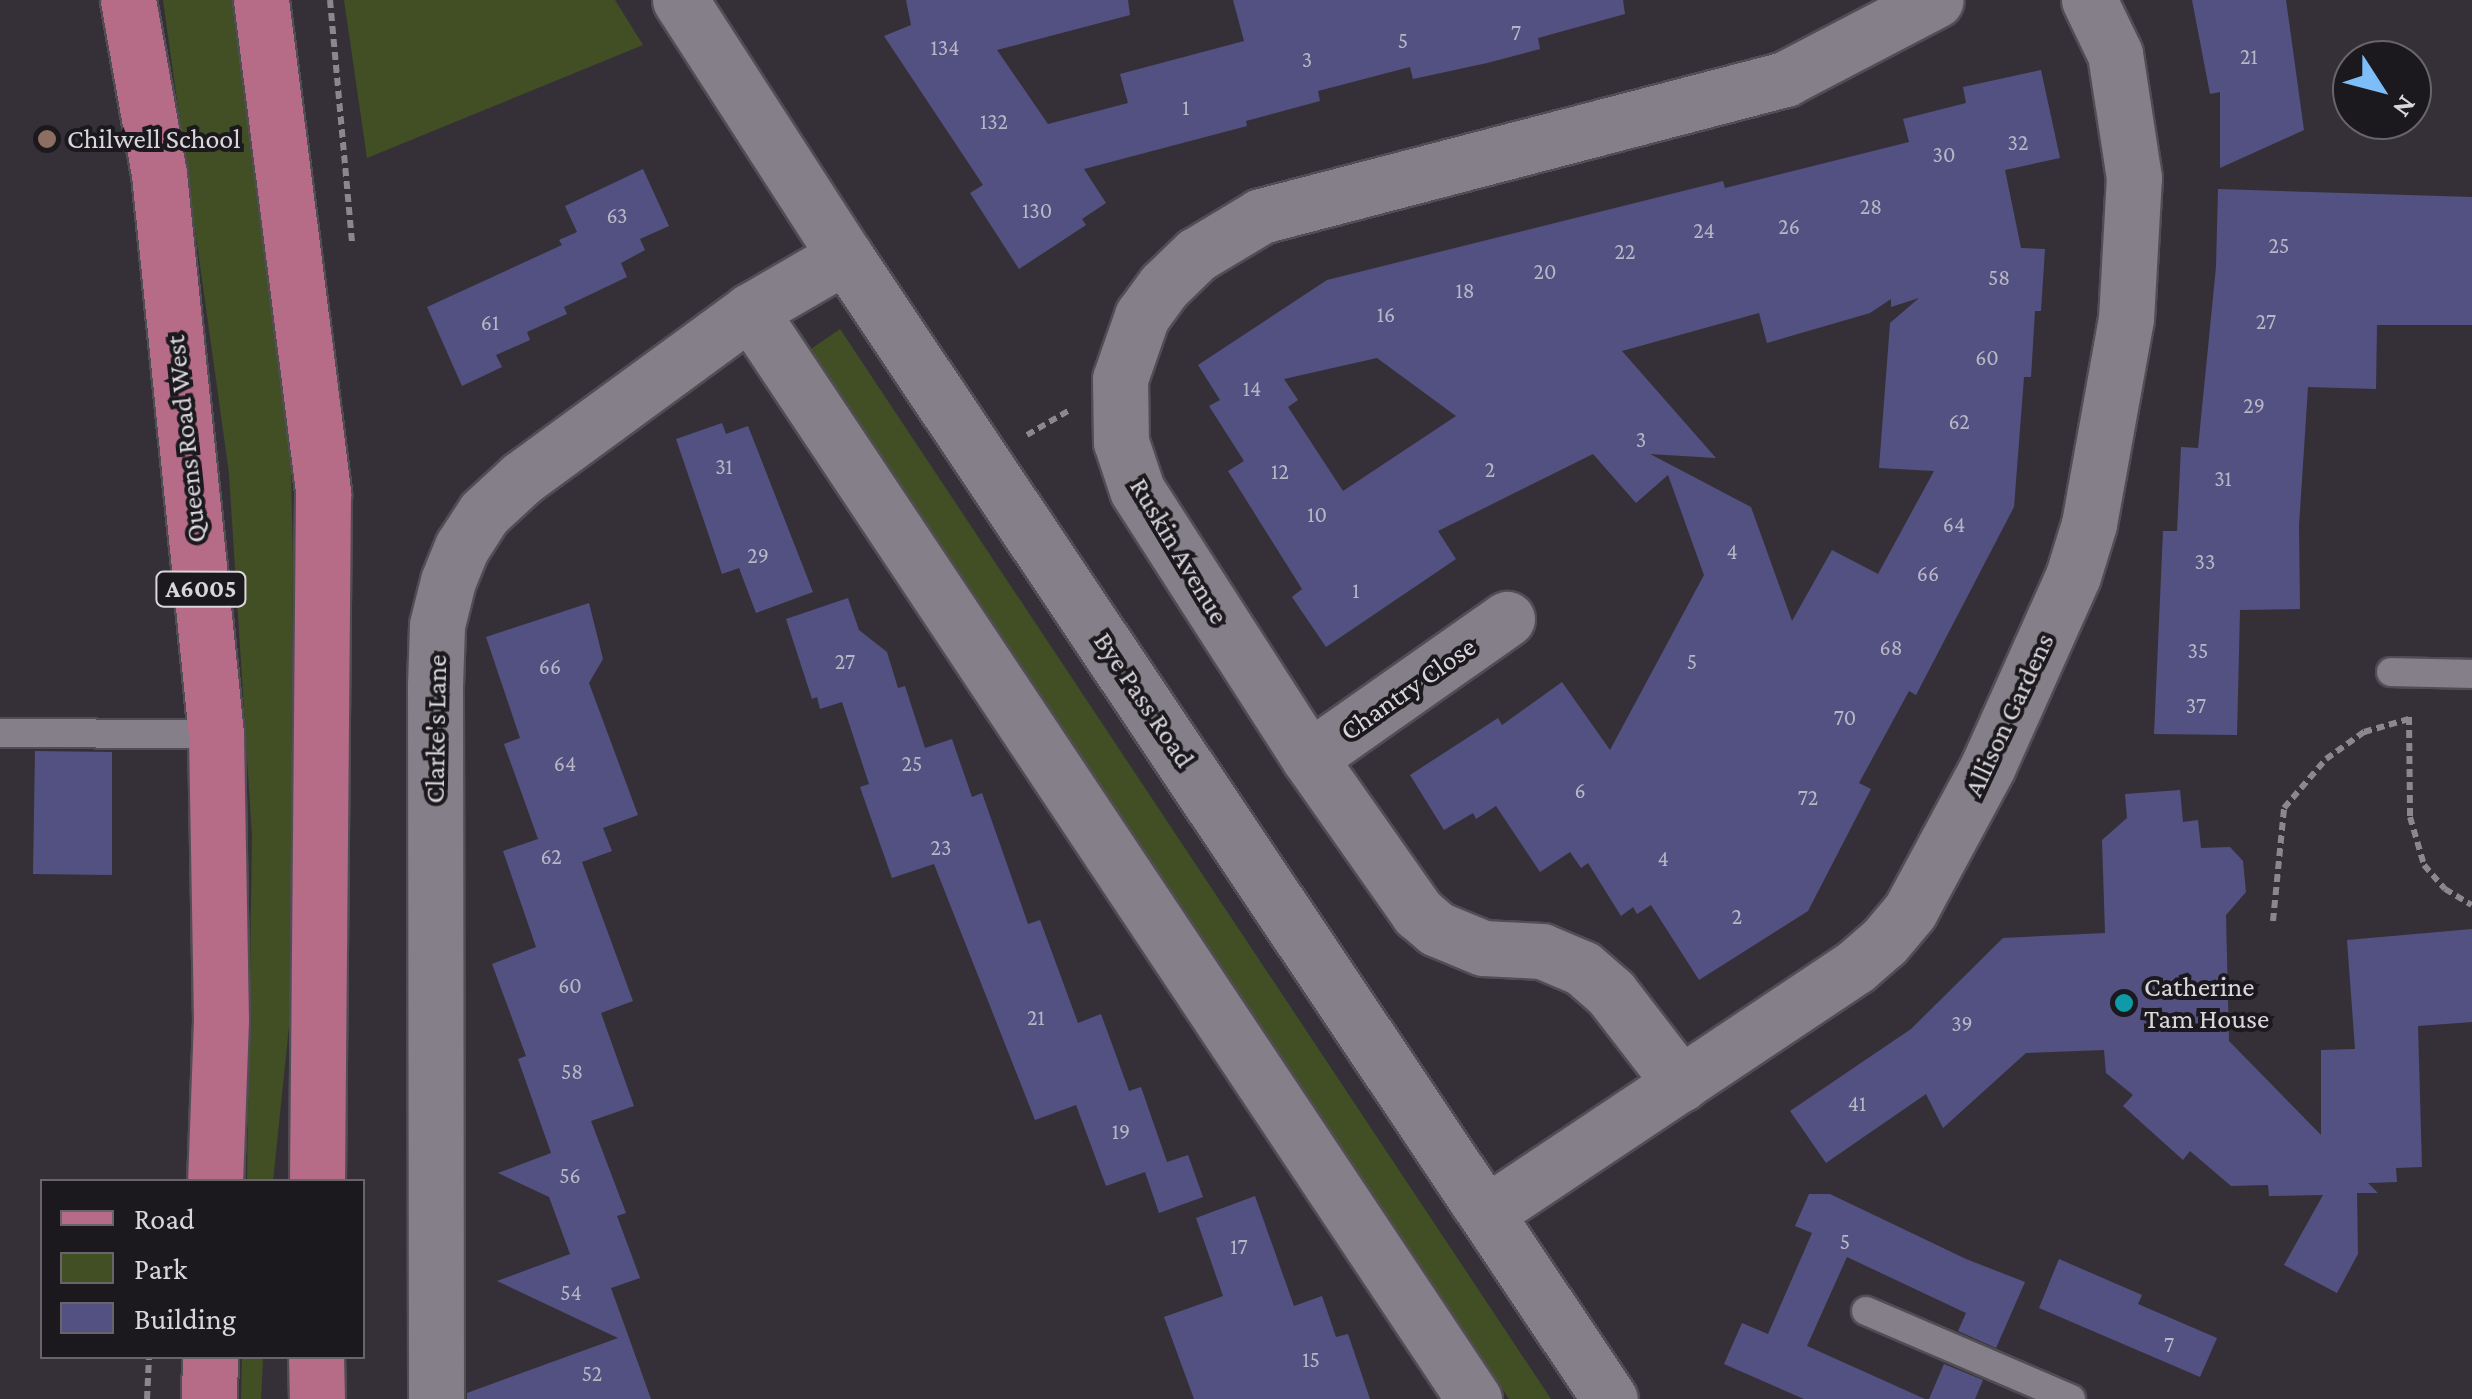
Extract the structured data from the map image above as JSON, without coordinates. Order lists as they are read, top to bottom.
{
  "streets": {
    "main road": ["Queens Road West", "A6005"],
    "street": [
      "Ruskin Avenue",
      "Chantry Close",
      "Bye Pass Road",
      "Allison Gardens",
      "Clarke's Lane"
    ]
  },
  "crossings": [
    ["Ruskin Avenue", "Chantry Close"],
    ["Ruskin Avenue", "Allison Gardens"],
    ["Bye Pass Road", "Allison Gardens"],
    ["Bye Pass Road", "Clarke's Lane"]
  ],
  "places": ["Chilwell School", "Catherine Tam House"],
  "house_numbers": [
    "7",
    "5",
    "134",
    "21",
    "3",
    "1",
    "132",
    "32",
    "30",
    "28",
    "130",
    "63",
    "26",
    "24",
    "25",
    "22",
    "20",
    "58",
    "18",
    "16",
    "27",
    "61",
    "60",
    "14",
    "29",
    "62",
    "3",
    "31",
    "2",
    "12",
    "31",
    "10",
    "64",
    "4",
    "29",
    "33",
    "66",
    "1",
    "68",
    "35",
    "27",
    "5",
    "66",
    "37",
    "70",
    "64",
    "25",
    "6",
    "72",
    "23",
    "62",
    "4",
    "2",
    "60",
    "21",
    "39",
    "58",
    "41",
    "19",
    "56",
    "5",
    "17",
    "54",
    "7",
    "15",
    "52"
  ],
  "legend": ["Road", "Park", "Building"],
  "north": "bottom right"
}
